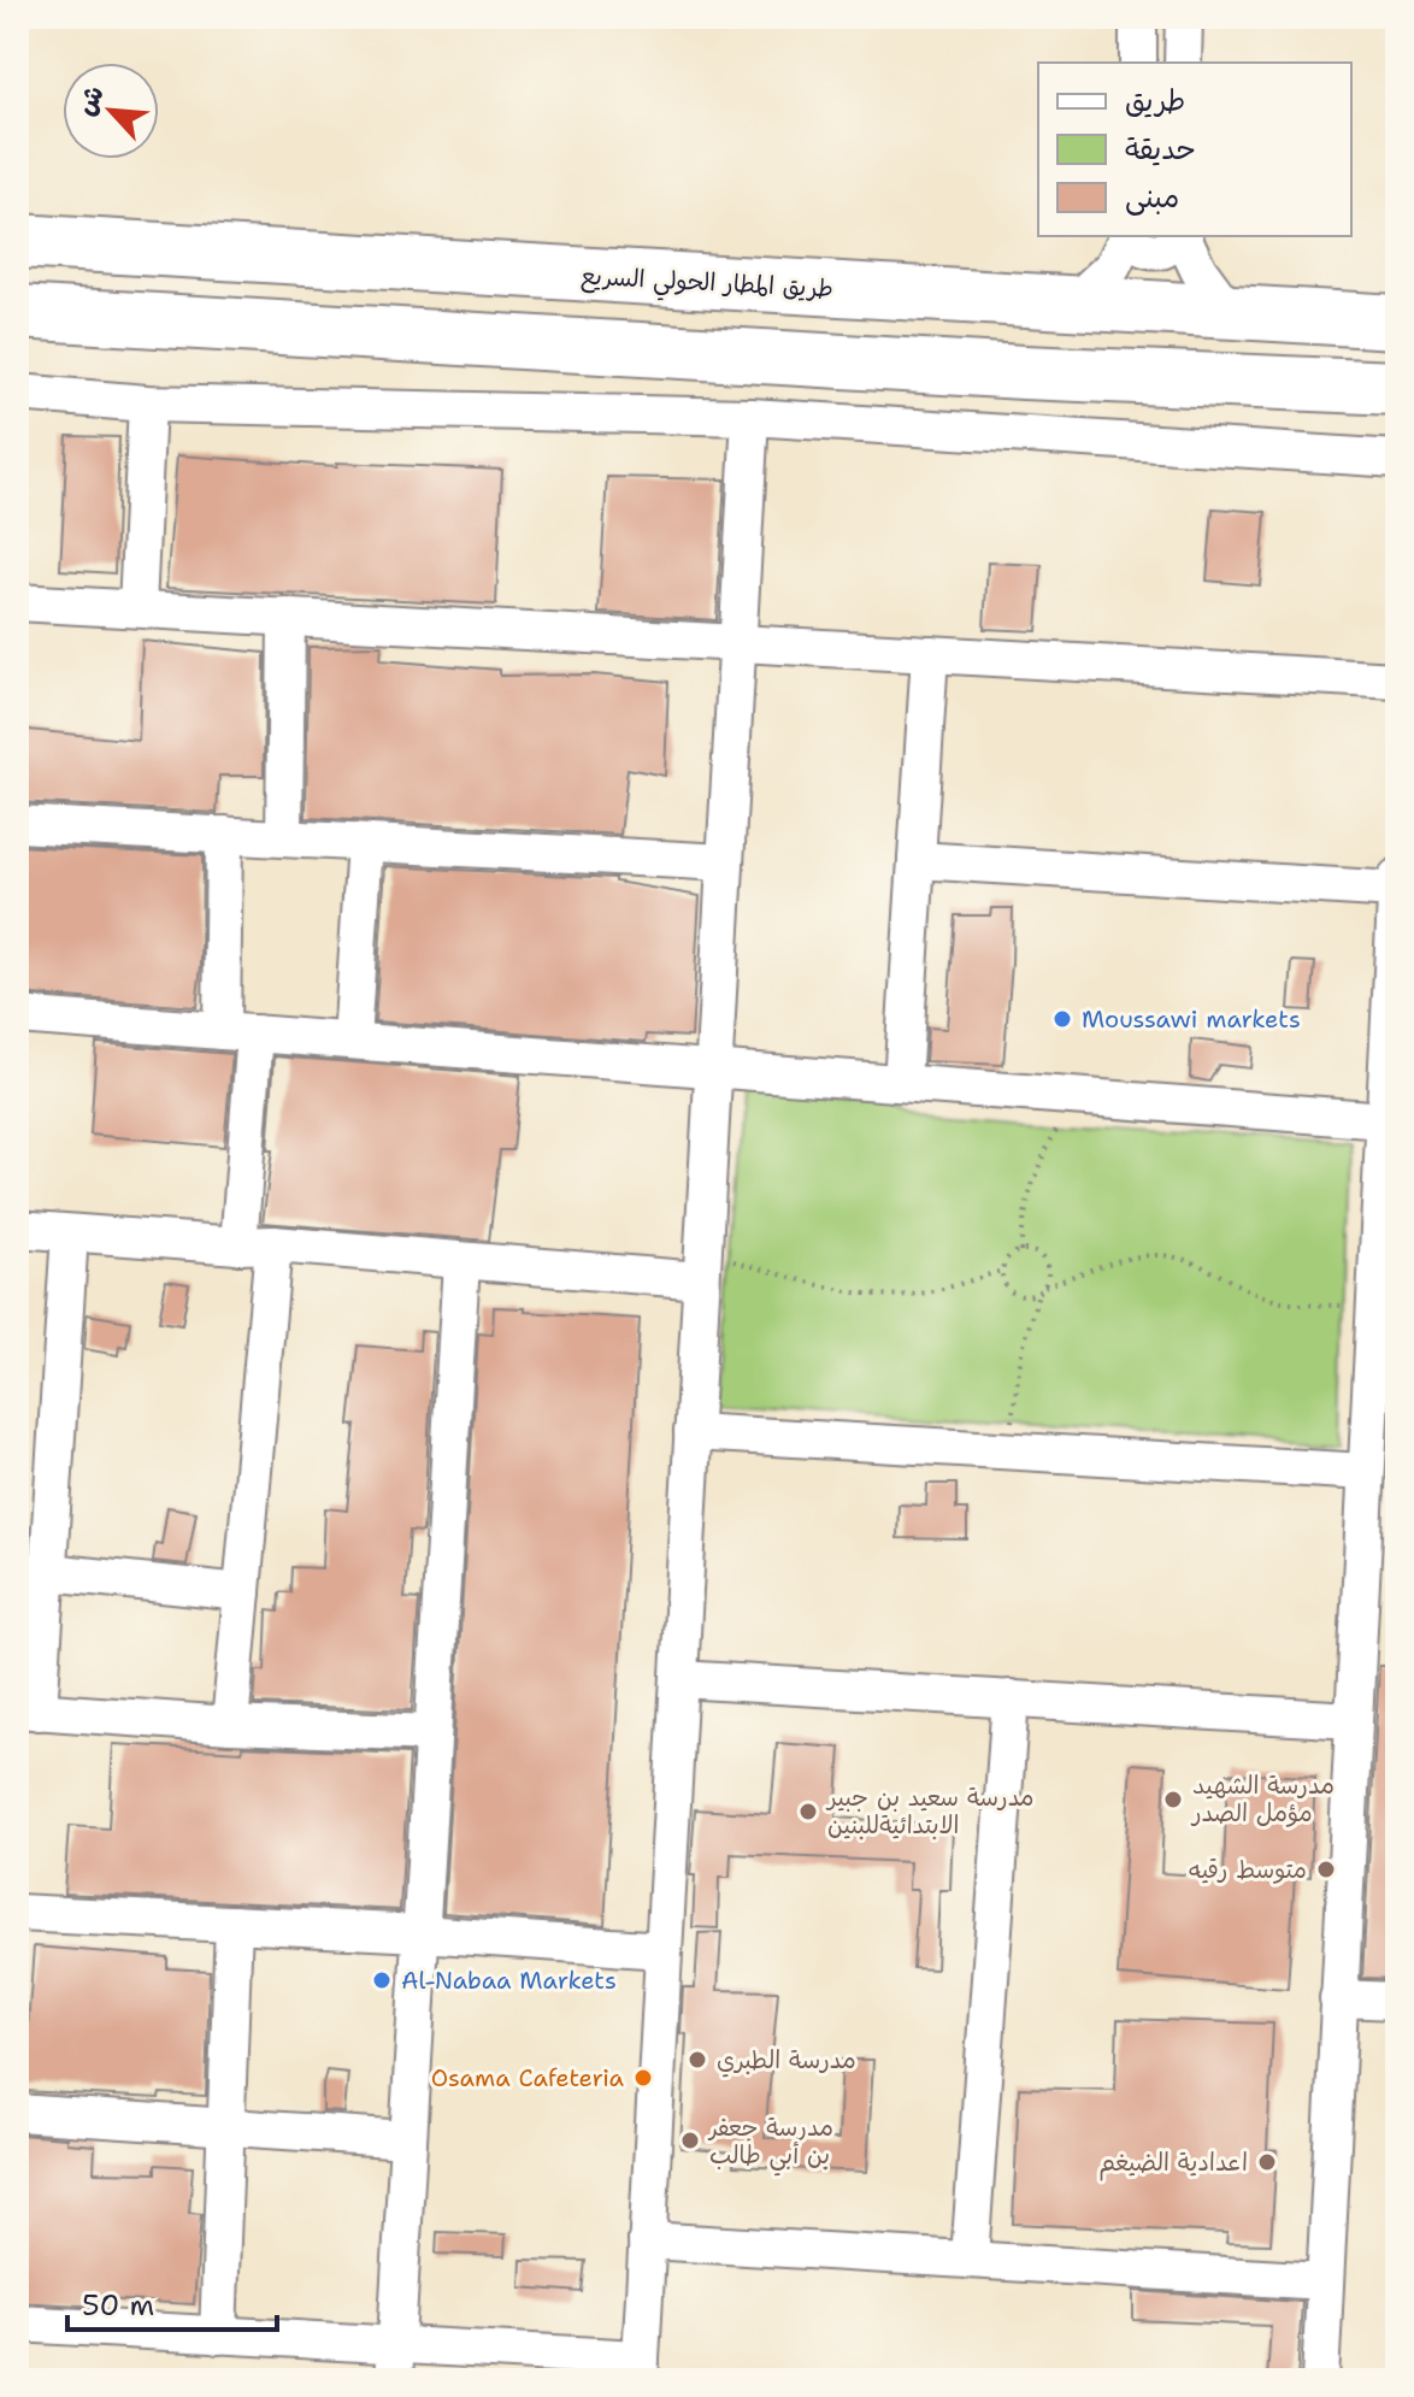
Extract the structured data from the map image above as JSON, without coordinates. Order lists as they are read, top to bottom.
{
  "streets": {
    "highway": ["طريق المطار الحولي السريع"]
  },
  "places": [
    "Moussawi markets",
    "مدرسة الشهيد مؤمل الصدر",
    "مدرسة سعيد بن جبير الابتدائيةللبنين",
    "متوسط رقيه",
    "Al-Nabaa Markets",
    "مدرسة الطبري",
    "Osama Cafeteria",
    "مدرسة جعفر بن أبي طالب",
    "اعدادية الضيغم"
  ],
  "legend": ["طريق", "حديقة", "مبنى"],
  "scale_bar": "50 m",
  "north": "top left"
}
